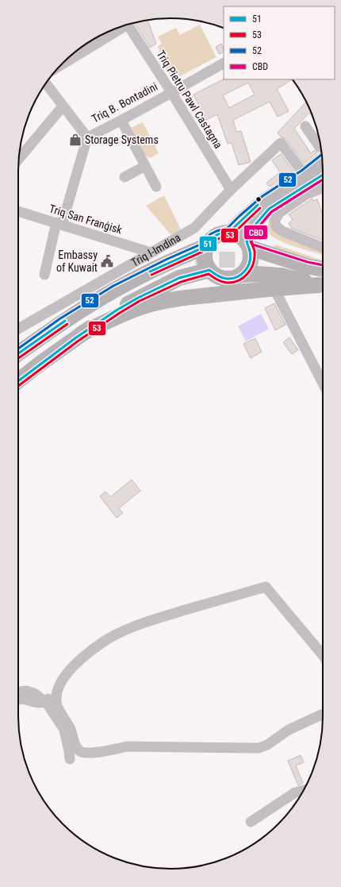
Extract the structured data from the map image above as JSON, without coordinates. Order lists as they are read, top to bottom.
{
  "streets": {
    "highway": ["Triq l-Imdina"],
    "street": ["Triq Pietru Pawl Castagna", "Triq B. Bontadini", "Triq San Franġisk"]
  },
  "crossings": [
    ["Triq Pietru Pawl Castagna", "Triq B. Bontadini"],
    ["Triq Pietru Pawl Castagna", "Triq l-Imdina"],
    ["Triq San Franġisk", "Triq l-Imdina"]
  ],
  "places": {
    "shop": ["Storage Systems"],
    "public building": ["Embassy of Kuwait"]
  },
  "lines": [
    "transit line 52",
    "transit line 51",
    "transit line 53",
    "transit line CBD"
  ],
  "legend": [
    "51",
    "53",
    "52",
    "CBD"
  ]
}
